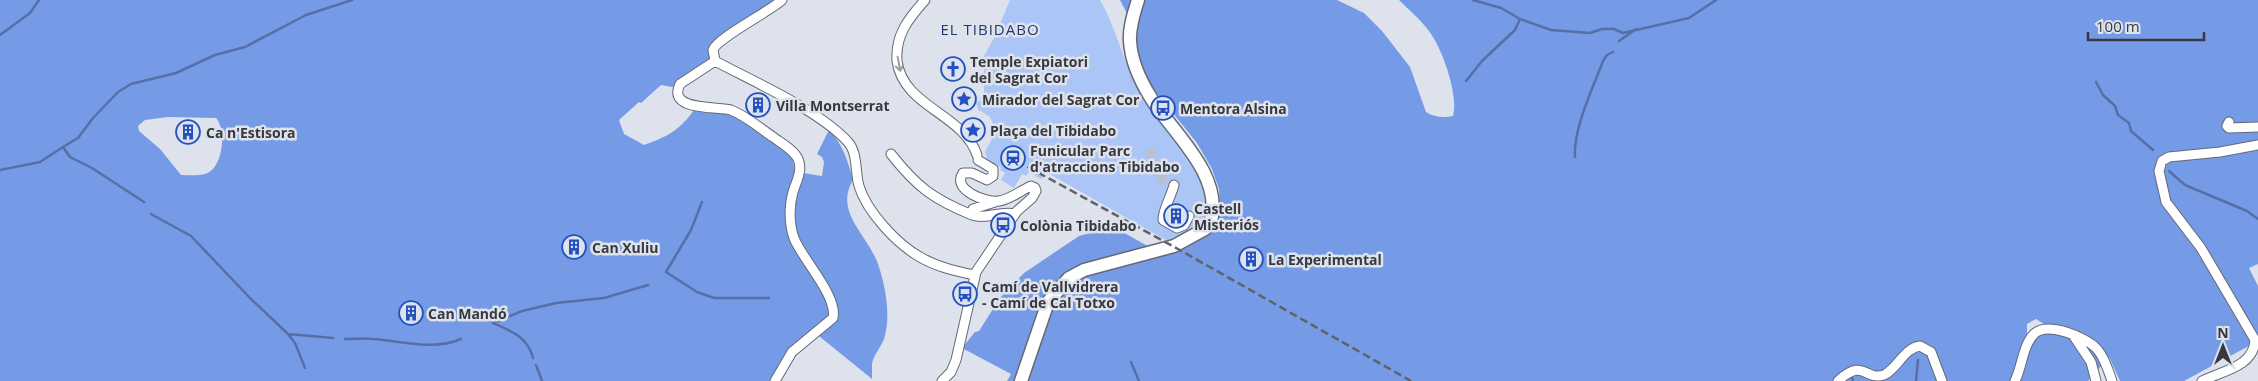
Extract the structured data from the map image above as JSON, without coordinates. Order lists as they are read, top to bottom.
{
  "districts": ["EL TIBIDABO"],
  "places": {
    "church": ["Temple Expiatori del Sagrat Cor"],
    "place": ["Mirador del Sagrat Cor", "Plaça del Tibidabo"],
    "building": [
      "Villa Montserrat",
      "Ca n'Estisora",
      "Castell Misteriós",
      "Can Xuliu",
      "La Experimental",
      "Can Mandó"
    ],
    "bus stop": ["Mentora Alsina", "Colònia Tibidabo", "Camí de Vallvidrera - Camí de Cal Totxo"],
    "station": ["Funicular Parc d'atraccions Tibidabo"]
  },
  "scale_bar": "100 m",
  "north": "top"
}
